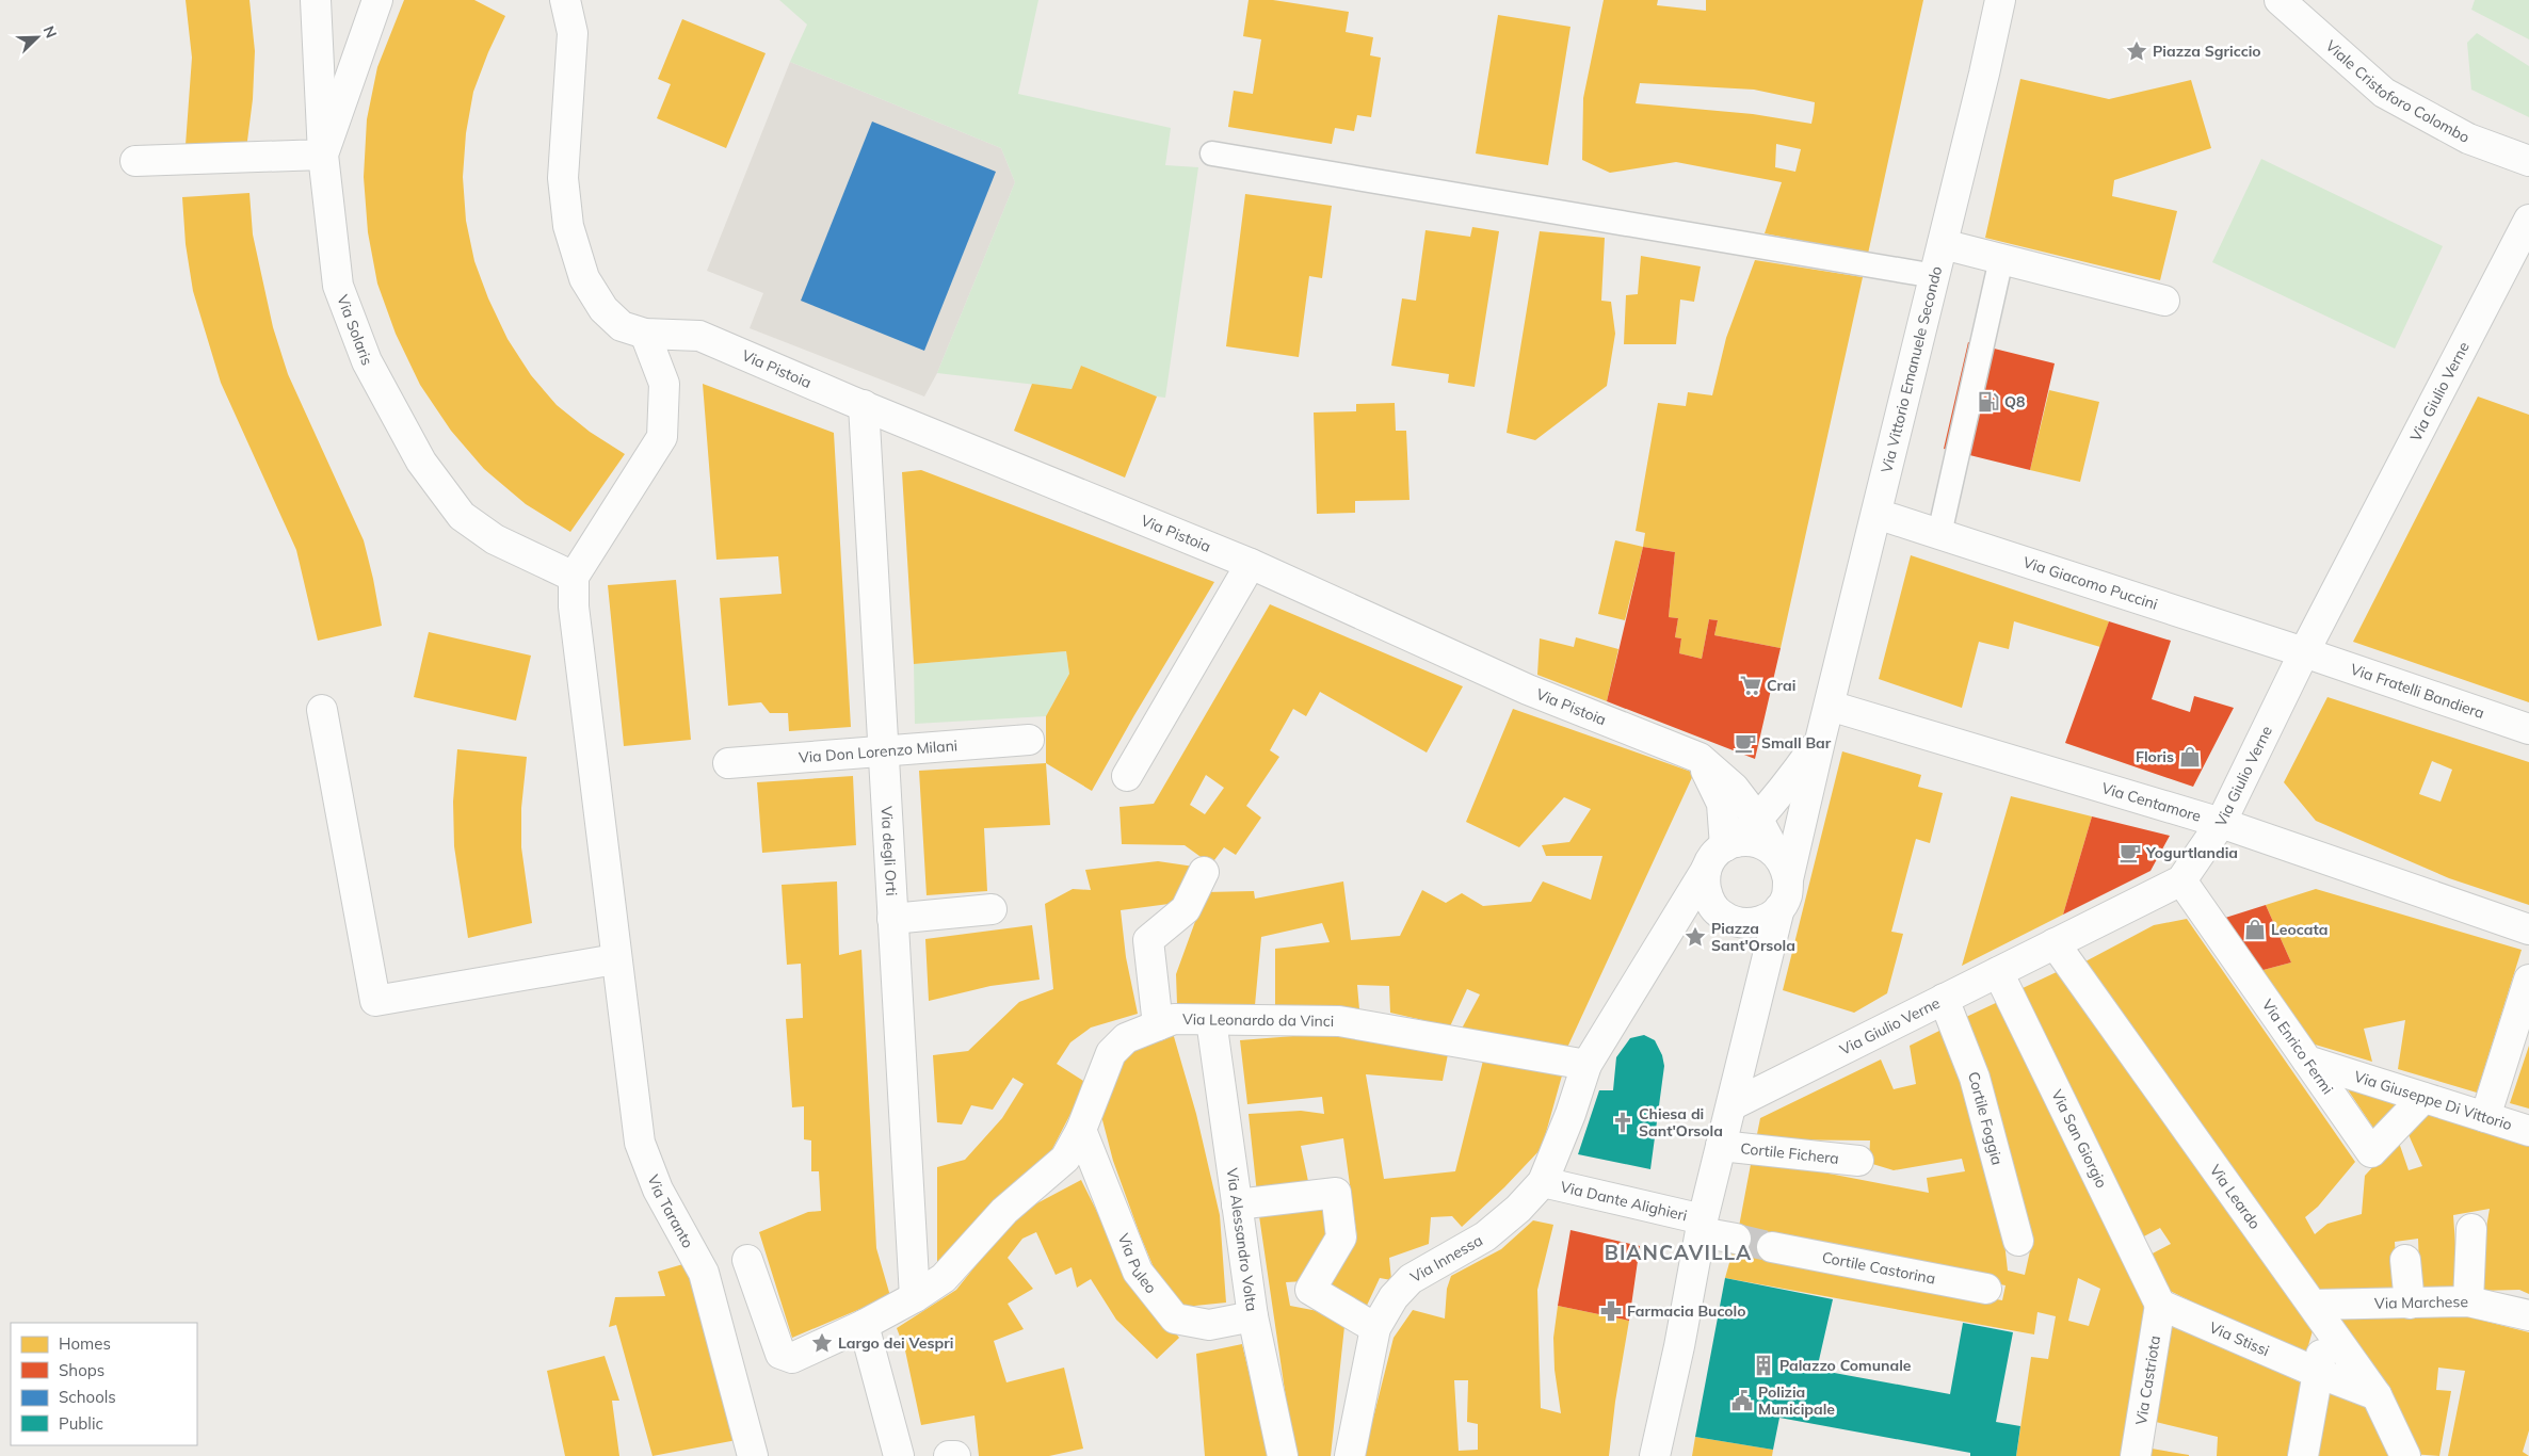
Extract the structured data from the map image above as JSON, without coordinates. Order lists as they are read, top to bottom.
{
  "streets": {
    "street": [
      "Viale Cristoforo Colombo",
      "Via Solaris",
      "Via Pistoia",
      "Via Vittorio Emanuele Secondo",
      "Via Giulio Verne",
      "Via Giacomo Puccini",
      "Via Fratelli Bandiera",
      "Via Don Lorenzo Milani",
      "Via Centamore",
      "Via degli Orti",
      "Via Leonardo da Vinci",
      "Via Enrico Fermi",
      "Via Giuseppe Di Vittorio",
      "Cortile Foggia",
      "Via San Giorgio",
      "Cortile Fichera",
      "Via Leardo",
      "Via Dante Alighieri",
      "Via Taranto",
      "Via Alessandro Volta",
      "Via Innessa",
      "Via Puleo",
      "Cortile Castorina",
      "Via Marchese",
      "Via Stissi",
      "Via Castriota"
    ]
  },
  "crossings": [
    ["Via Solaris", "Via Taranto"],
    ["Via Pistoia", "Via Vittorio Emanuele Secondo"],
    ["Via Pistoia", "Via degli Orti"],
    ["Via Pistoia", "Via Innessa"],
    ["Via Vittorio Emanuele Secondo", "Via Giacomo Puccini"],
    ["Via Vittorio Emanuele Secondo", "Via Centamore"],
    ["Via Vittorio Emanuele Secondo", "Via Innessa"],
    ["Via Giulio Verne", "Via Giacomo Puccini"],
    ["Via Giulio Verne", "Via Fratelli Bandiera"],
    ["Via Giulio Verne", "Via Centamore"],
    ["Via Giulio Verne", "Via Enrico Fermi"],
    ["Via Giulio Verne", "Cortile Foggia"],
    ["Via Giulio Verne", "Via San Giorgio"],
    ["Via Giulio Verne", "Via Leardo"],
    ["Via Giacomo Puccini", "Via Fratelli Bandiera"],
    ["Via Don Lorenzo Milani", "Via degli Orti"],
    ["Via degli Orti", "Via Leonardo da Vinci"],
    ["Via Leonardo da Vinci", "Via Alessandro Volta"],
    ["Via Leonardo da Vinci", "Via Innessa"],
    ["Via Leonardo da Vinci", "Via Puleo"],
    ["Via Enrico Fermi", "Via Giuseppe Di Vittorio"],
    ["Via San Giorgio", "Via Stissi"],
    ["Via San Giorgio", "Via Castriota"],
    ["Via Leardo", "Via Marchese"],
    ["Via Leardo", "Via Stissi"],
    ["Via Dante Alighieri", "Via Innessa"],
    ["Via Alessandro Volta", "Via Puleo"],
    ["Via Stissi", "Via Castriota"]
  ],
  "districts": ["BIANCAVILLA"],
  "places": {
    "place": ["Piazza Sgriccio", "Piazza Sant'Orsola", "Largo dei Vespri"],
    "fuel station": ["Q8"],
    "supermarket": ["Crai"],
    "cafe": ["Small Bar", "Yogurtlandia"],
    "shop": ["Floris", "Leocata"],
    "church": ["Chiesa di Sant'Orsola"],
    "pharmacy": ["Farmacia Bucolo"],
    "building": ["Palazzo Comunale"],
    "public building": ["Polizia Municipale"]
  },
  "legend": [
    "Homes",
    "Shops",
    "Schools",
    "Public"
  ],
  "north": "top right"
}
